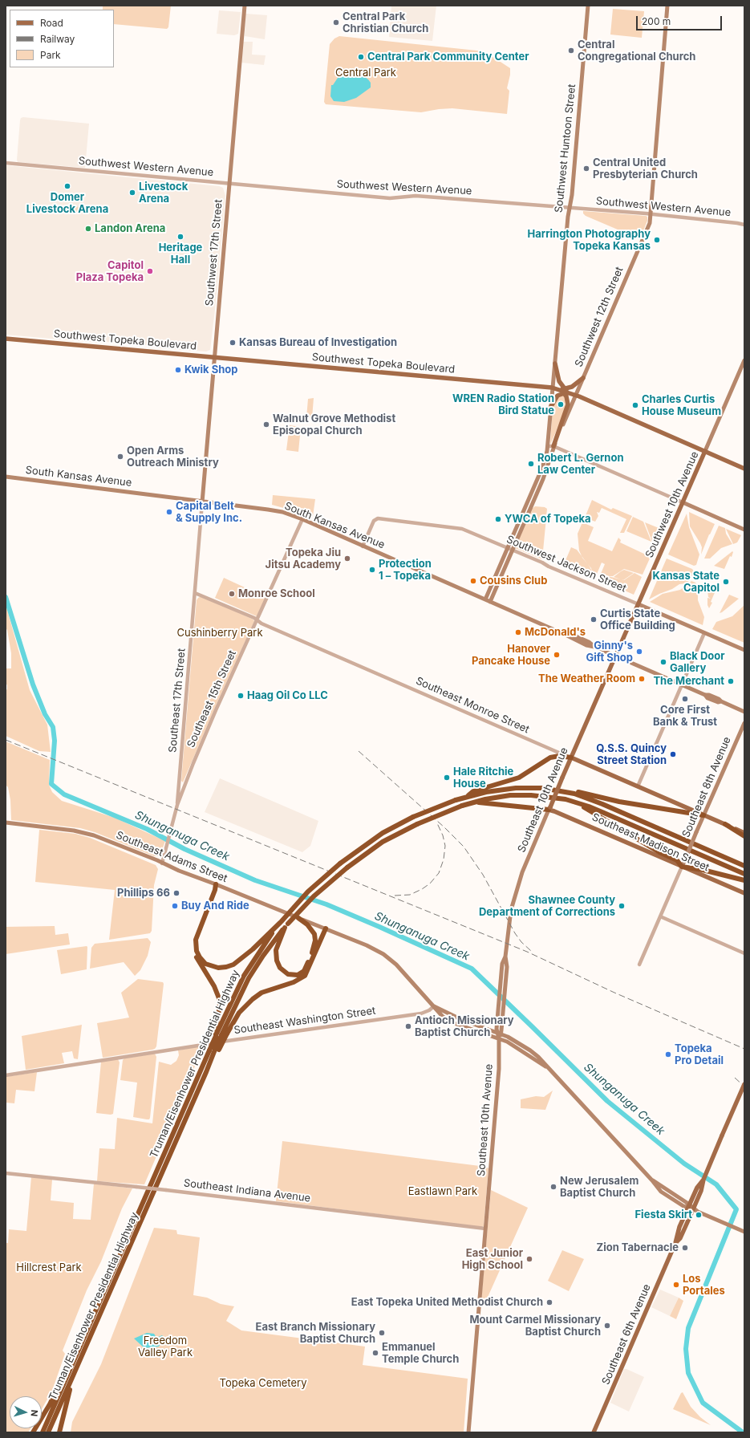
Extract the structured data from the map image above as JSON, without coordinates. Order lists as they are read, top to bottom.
{
  "streets": {
    "highway": ["Truman/Eisenhower Presidential Highway"],
    "main road": [
      "Southwest Huntoon Street",
      "Southwest 17th Street",
      "Southwest 12th Street",
      "Southwest Topeka Boulevard",
      "South Kansas Avenue",
      "Southwest 10th Avenue",
      "Southwest Jackson Street",
      "Southeast Monroe Street",
      "Southeast 8th Avenue",
      "Southeast 10th Avenue",
      "Southeast Madison Street",
      "Southeast Adams Street",
      "Southeast 6th Avenue"
    ],
    "street": [
      "Southwest Western Avenue",
      "Southeast 15th Street",
      "Southeast 17th Street",
      "Southeast Washington Street",
      "Southeast Indiana Avenue"
    ]
  },
  "crossings": [
    ["Southwest Huntoon Street", "Southwest Western Avenue"],
    ["Southwest Huntoon Street", "Southwest Topeka Boulevard"],
    ["Southwest Western Avenue", "Southwest 17th Street"],
    ["Southwest Western Avenue", "Southwest 12th Street"],
    ["Southwest 17th Street", "Southwest Topeka Boulevard"],
    ["Southwest 17th Street", "South Kansas Avenue"],
    ["Southwest 17th Street", "Southeast 17th Street"],
    ["Southwest 12th Street", "Southwest Topeka Boulevard"],
    ["Southwest 12th Street", "South Kansas Avenue"],
    ["Southwest 12th Street", "Southwest Jackson Street"],
    ["Southwest Topeka Boulevard", "Southwest 10th Avenue"],
    ["South Kansas Avenue", "Southwest 10th Avenue"],
    ["South Kansas Avenue", "Southwest Jackson Street"],
    ["South Kansas Avenue", "Southeast 15th Street"],
    ["South Kansas Avenue", "Southeast 17th Street"],
    ["South Kansas Avenue", "Southeast 10th Avenue"],
    ["Southwest 10th Avenue", "Southwest Jackson Street"],
    ["Southwest 10th Avenue", "Southeast 10th Avenue"],
    ["Southeast 15th Street", "Southeast 17th Street"],
    ["Southeast 15th Street", "Southeast Monroe Street"],
    ["Southeast 15th Street", "Southeast Adams Street"],
    ["Southeast 17th Street", "Southeast Monroe Street"],
    ["Southeast Monroe Street", "Southeast 8th Avenue"],
    ["Southeast Monroe Street", "Southeast 10th Avenue"],
    ["Southeast 8th Avenue", "Southeast Madison Street"],
    ["Southeast 10th Avenue", "Southeast Madison Street"],
    ["Southeast 10th Avenue", "Southeast Adams Street"],
    ["Southeast 10th Avenue", "Southeast Indiana Avenue"],
    ["Southeast Adams Street", "Southeast Washington Street"]
  ],
  "water": ["Shunganuga Creek"],
  "parks": [
    "Central Park",
    "Cushinberry Park",
    "Eastlawn Park",
    "Hillcrest Park",
    "Freedom Valley Park",
    "Topeka Cemetery"
  ],
  "places": [
    "Central Park Christian Church",
    "Central Congregational Church",
    "Central Park Community Center",
    "Central United Presbyterian Church",
    "Domer Livestock Arena",
    "Livestock Arena",
    "Landon Arena",
    "Heritage Hall",
    "Harrington Photography Topeka Kansas",
    "Capitol Plaza Topeka",
    "Kansas Bureau of Investigation",
    "Kwik Shop",
    "WREN Radio Station Bird Statue",
    "Charles Curtis House Museum",
    "Walnut Grove Methodist Episcopal Church",
    "Open Arms Outreach Ministry",
    "Robert L. Gernon Law Center",
    "Capital Belt & Supply Inc.",
    "YWCA of Topeka",
    "Topeka Jiu Jitsu Academy",
    "Protection 1 – Topeka",
    "Cousins Club",
    "Kansas State Capitol",
    "Monroe School",
    "Curtis State Office Building",
    "McDonald's",
    "Ginny's Gift Shop",
    "Hanover Pancake House",
    "Black Door Gallery",
    "The Weather Room",
    "The Merchant",
    "Haag Oil Co LLC",
    "Core First Bank & Trust",
    "Q.S.S. Quincy Street Station",
    "Hale Ritchie House",
    "Phillips 66",
    "Buy And Ride",
    "Shawnee County Department of Corrections",
    "Antioch Missionary Baptist Church",
    "Topeka Pro Detail",
    "New Jerusalem Baptist Church",
    "Fiesta Skirt",
    "Zion Tabernacle",
    "East Junior High School",
    "Los Portales",
    "East Topeka United Methodist Church",
    "Mount Carmel Missionary Baptist Church",
    "East Branch Missionary Baptist Church",
    "Emmanuel Temple Church"
  ],
  "legend": ["Road", "Railway", "Park"],
  "scale_bar": "200 m",
  "north": "right"
}
